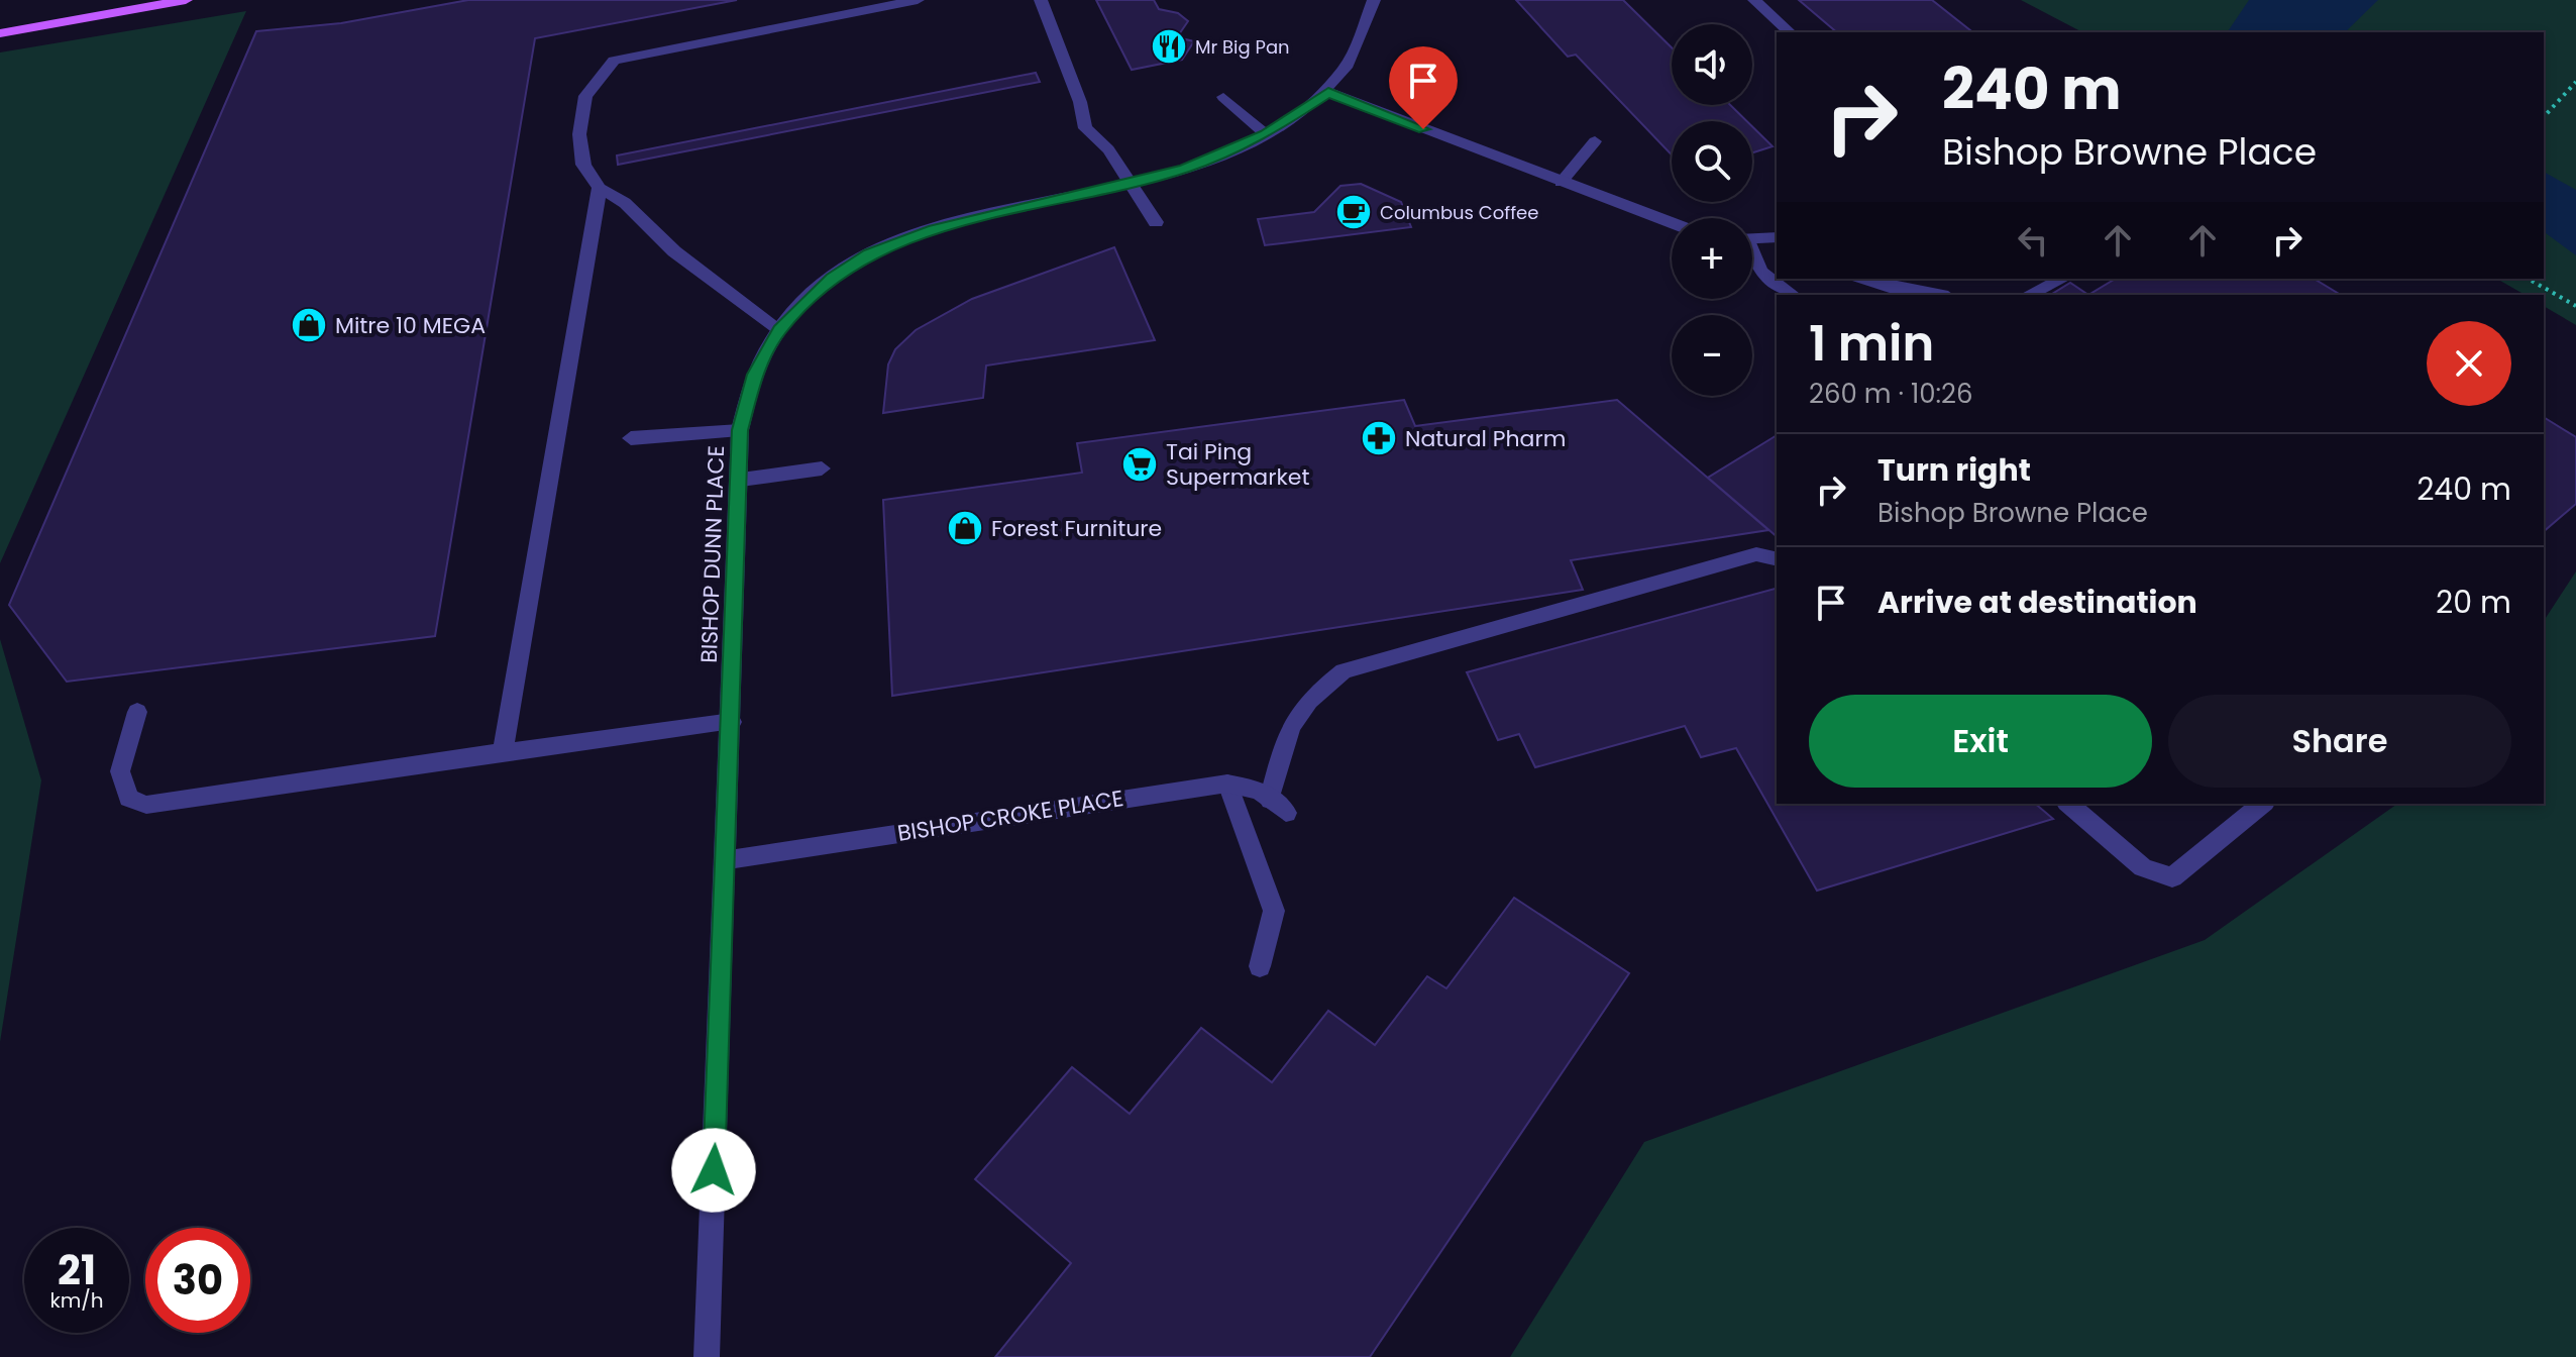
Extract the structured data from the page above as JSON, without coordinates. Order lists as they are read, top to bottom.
{
  "streets": {
    "street": ["BISHOP DUNN PLACE", "BISHOP CROKE PLACE"]
  },
  "crossings": [
    ["BISHOP DUNN PLACE", "BISHOP CROKE PLACE"]
  ],
  "places": {
    "restaurant": ["Mr Big Pan"],
    "cafe": ["Columbus Coffee"],
    "shop": ["Mitre 10 MEGA", "Forest Furniture"],
    "pharmacy": ["Natural Pharm"],
    "supermarket": ["Tai Ping Supermarket"]
  },
  "page": {
    "map_buttons": ["+", "−"],
    "turn": ["240 m", "Bishop Browne Place"],
    "heading": ["1 min", "260 m · 10:26"],
    "list": [
      {
        "name": "Turn right",
        "note": "Bishop Browne Place",
        "value": "240 m"
      },
      {
        "name": "Arrive at destination",
        "value": "20 m"
      }
    ],
    "buttons": ["Exit", "Share"],
    "speed": "21 km/h",
    "limit": "30"
  }
}
